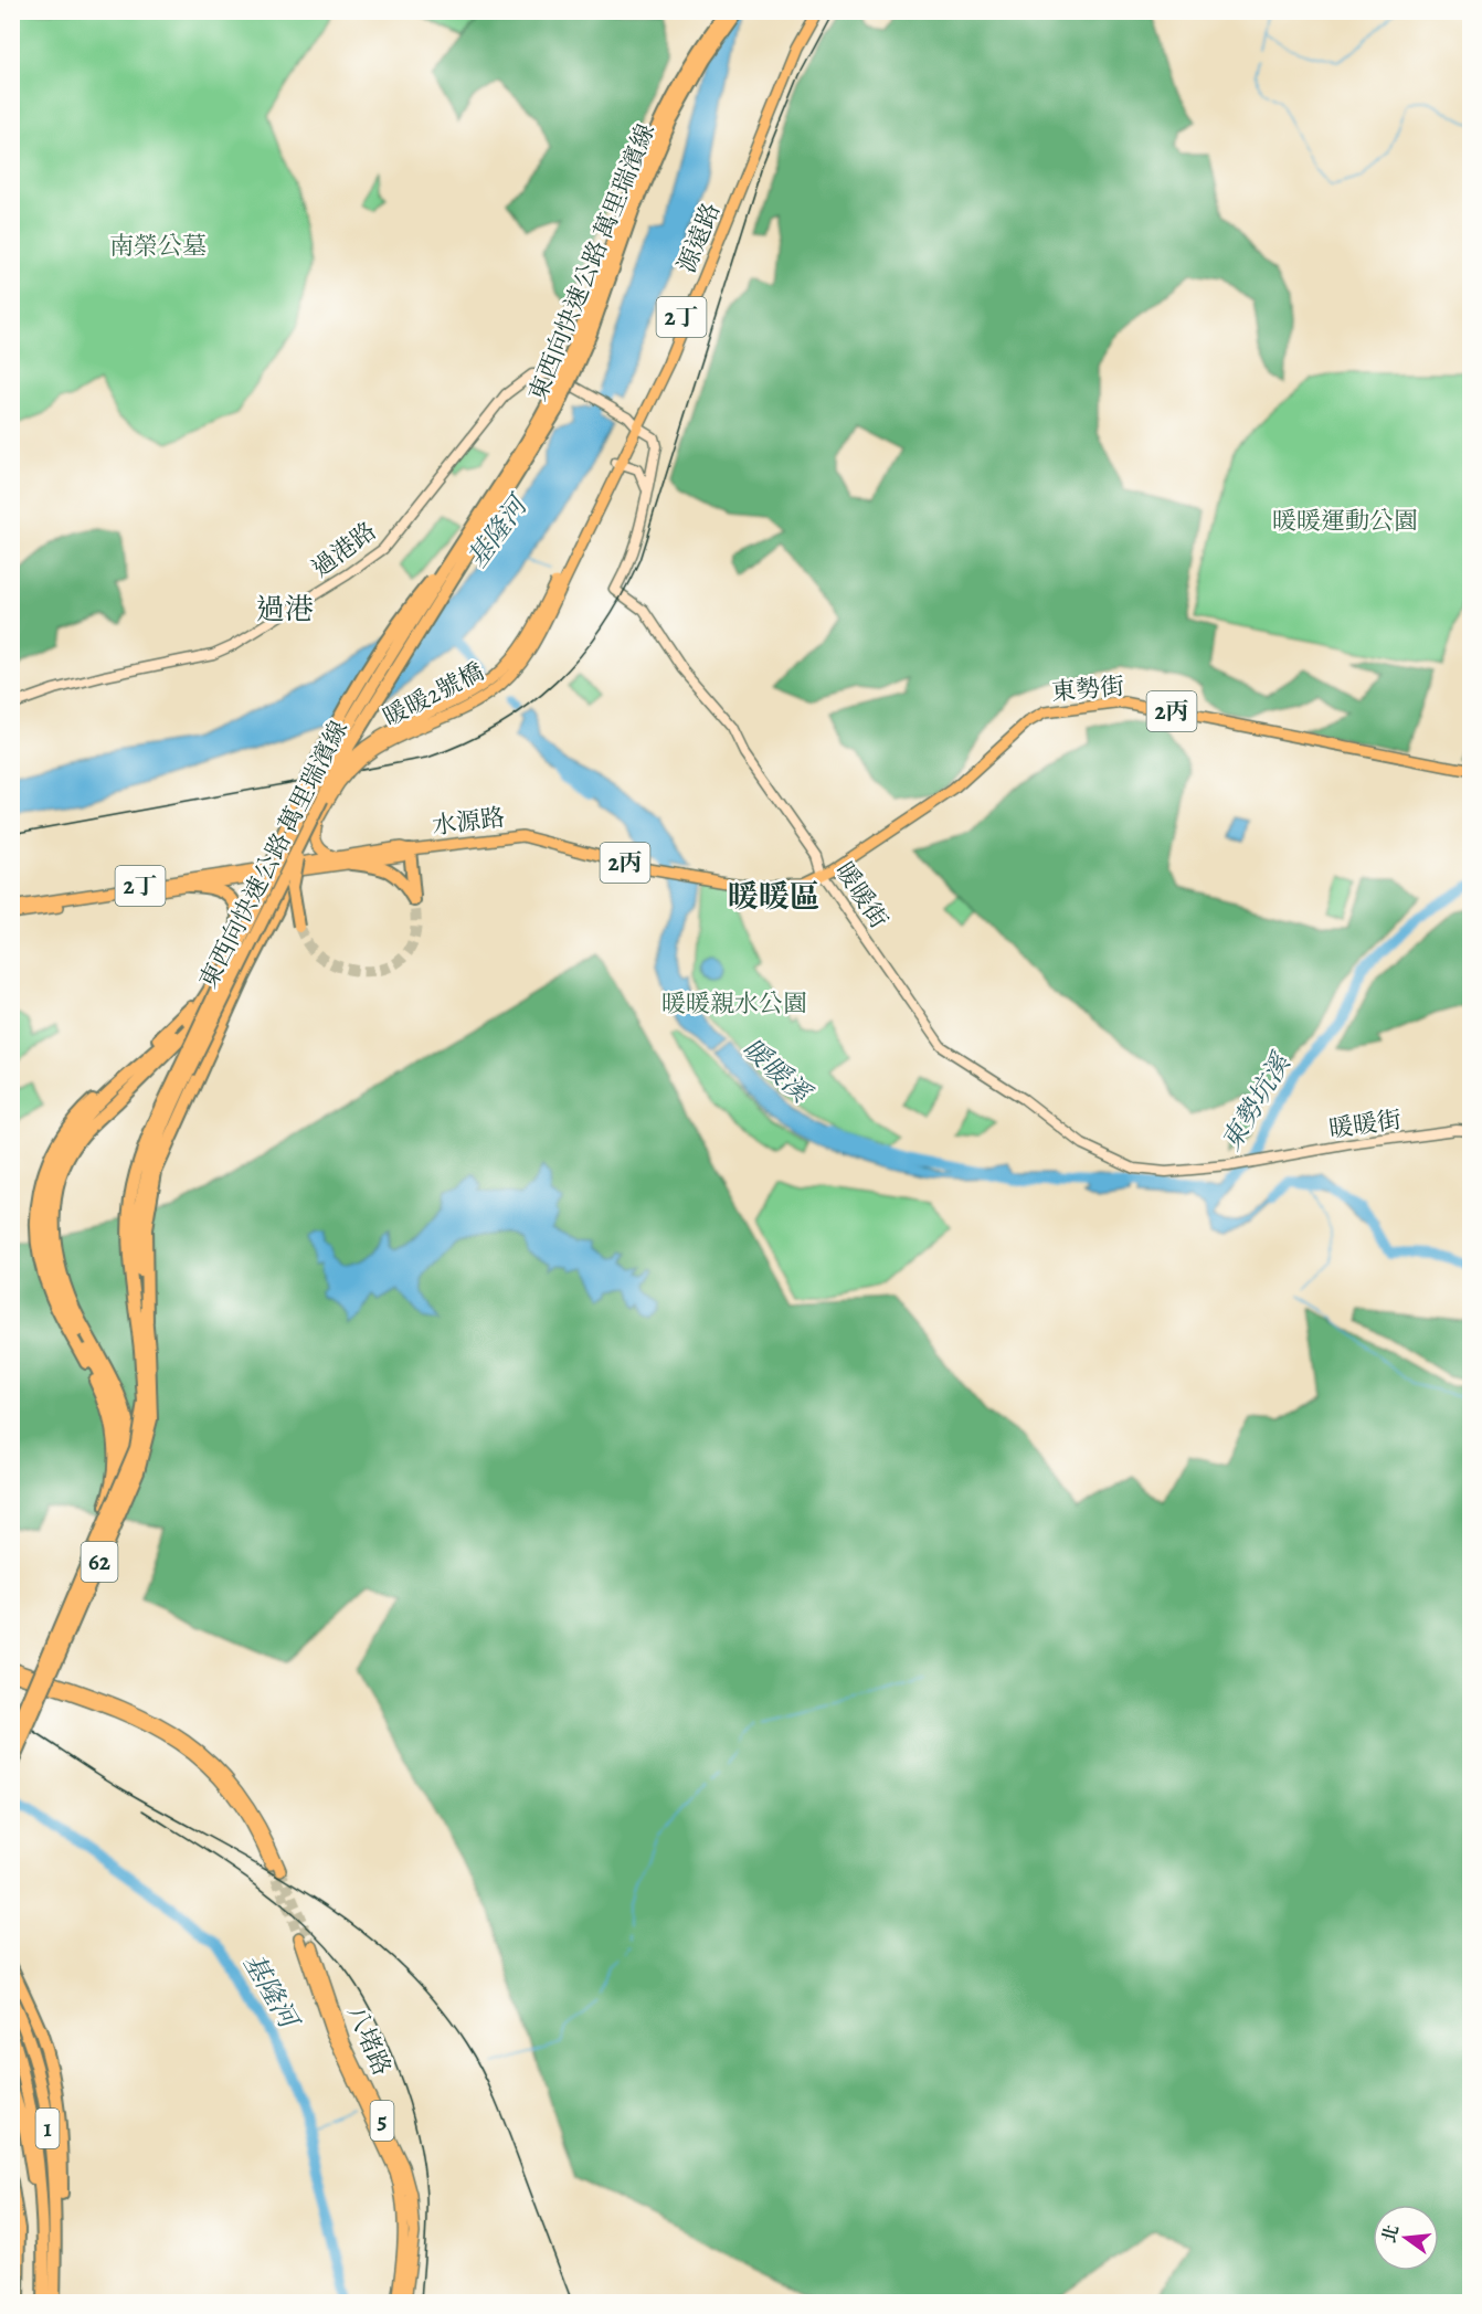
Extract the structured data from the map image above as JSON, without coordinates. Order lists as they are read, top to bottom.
{
  "streets": {
    "highway": ["東西向快速公路 萬里瑞濱線", "62", "1"],
    "main road": [
      "源遠路",
      "2丁",
      "東勢街",
      "暖暖2號橋",
      "2丙",
      "水源路",
      "八堵路",
      "5"
    ],
    "street": ["過港路", "暖暖街"]
  },
  "crossings": [
    ["源遠路", "過港路"],
    ["源遠路", "暖暖2號橋"],
    ["源遠路", "暖暖街"],
    ["東西向快速公路 萬里瑞濱線", "2丁"],
    ["東西向快速公路 萬里瑞濱線", "暖暖2號橋"],
    ["2丁", "暖暖2號橋"],
    ["2丁", "水源路"],
    ["過港路", "暖暖街"],
    ["東勢街", "水源路"],
    ["東勢街", "暖暖街"]
  ],
  "districts": ["過港", "暖暖區"],
  "water": ["基隆河", "暖暖溪", "東勢坑溪"],
  "parks": ["南榮公墓", "暖暖運動公園", "暖暖親水公園"],
  "north": "left"
}
